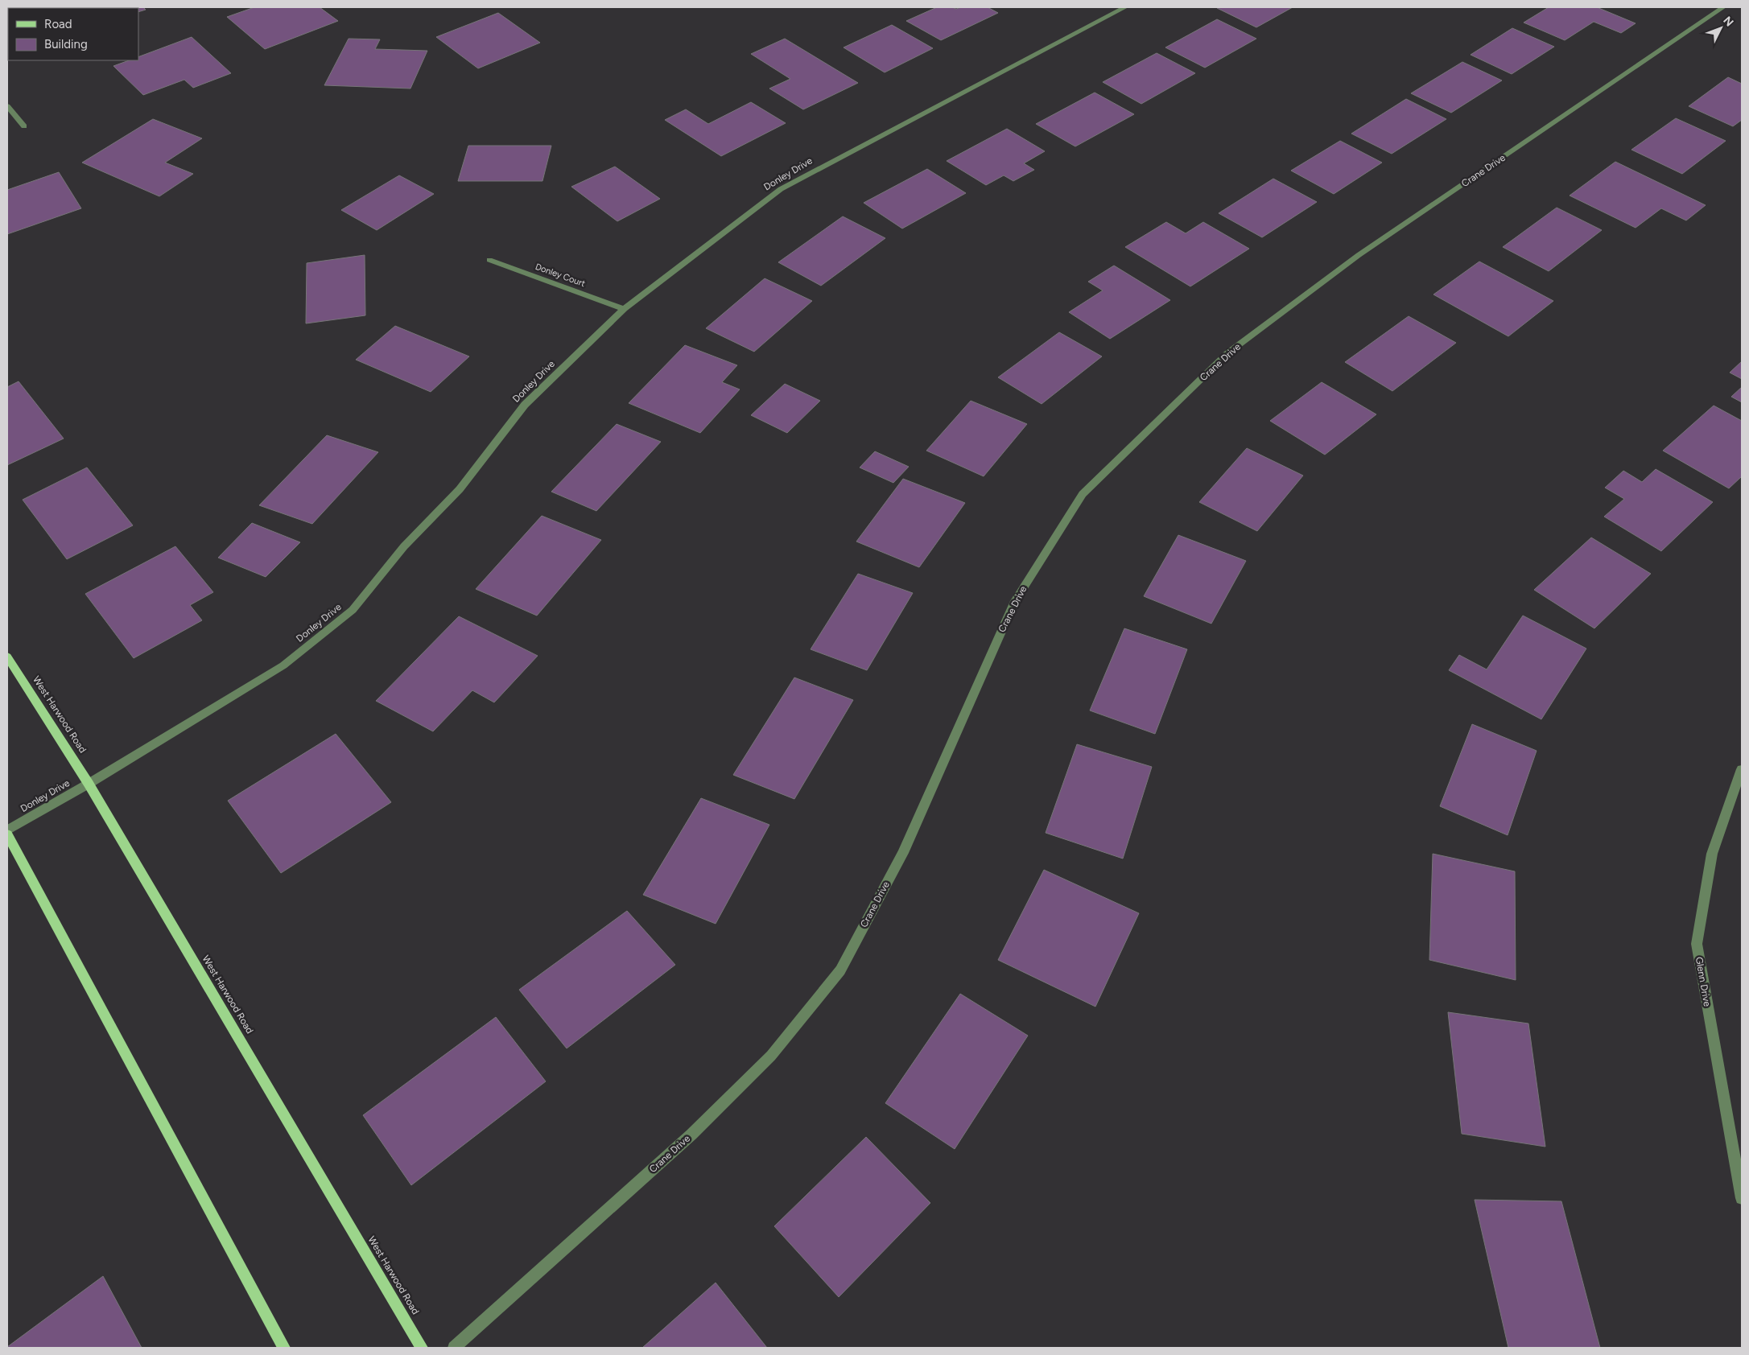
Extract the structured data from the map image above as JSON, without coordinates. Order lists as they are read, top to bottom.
{
  "streets": {
    "main road": ["West Harwood Road"],
    "street": [
      "Crane Drive",
      "Donley Drive",
      "Donley Court",
      "Glenn Drive"
    ]
  },
  "crossings": [
    ["Donley Drive", "Donley Court"],
    ["Donley Drive", "West Harwood Road"]
  ],
  "legend": ["Road", "Building"],
  "north": "top right"
}
